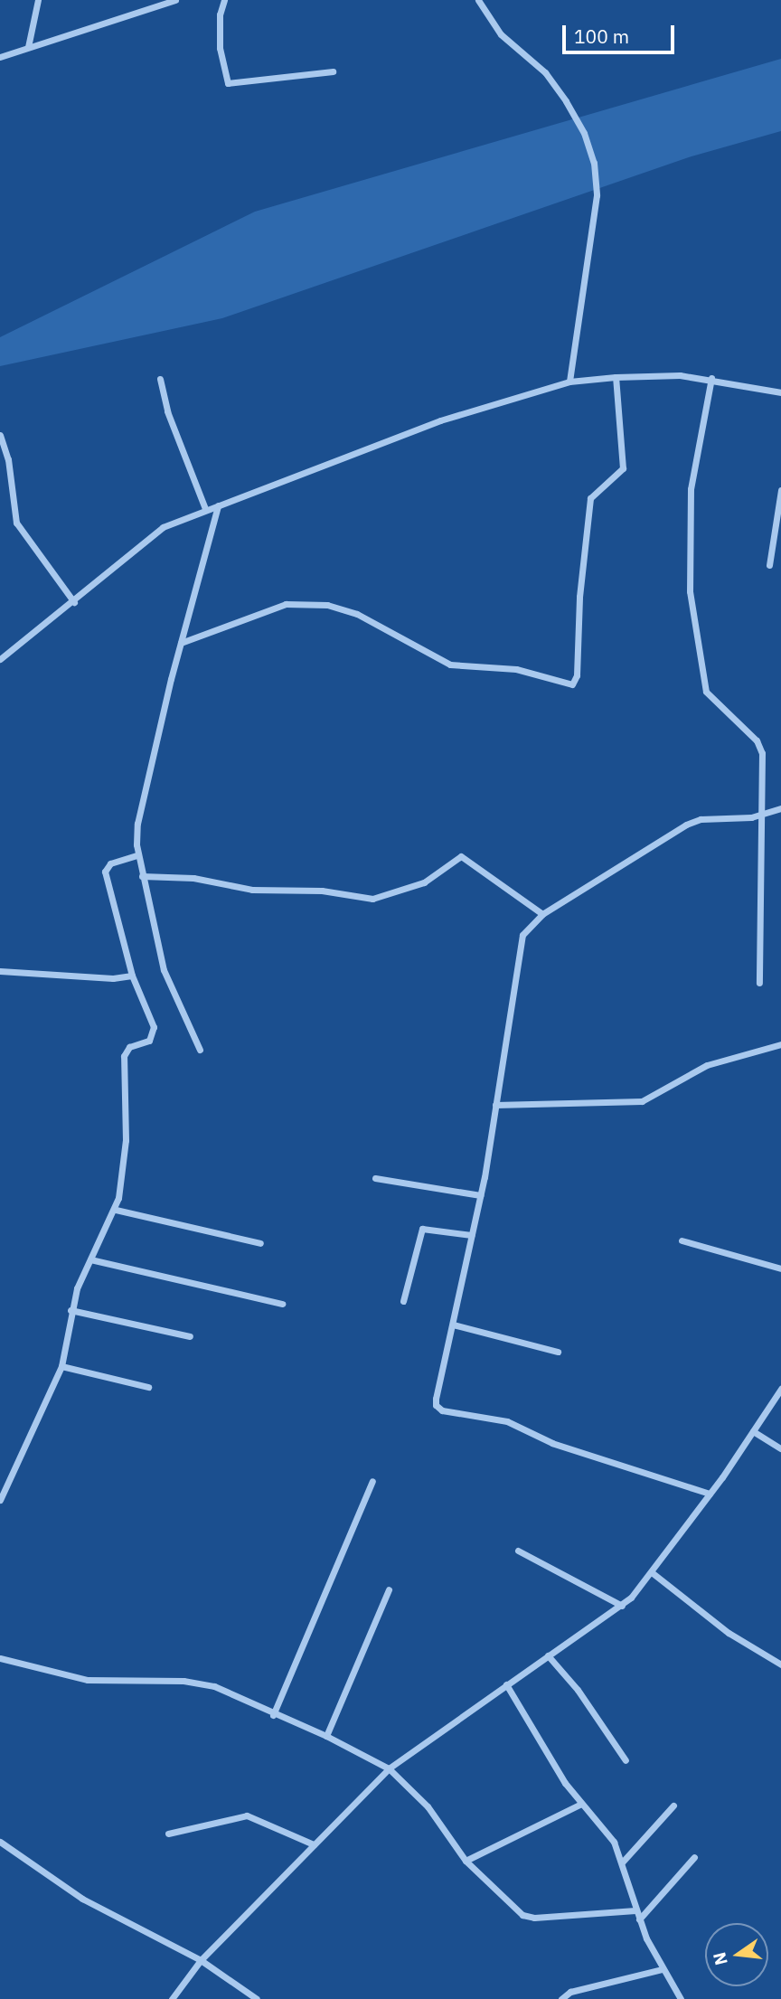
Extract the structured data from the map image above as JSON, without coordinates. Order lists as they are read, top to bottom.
{
  "scale_bar": "100 m",
  "north": "left"
}
